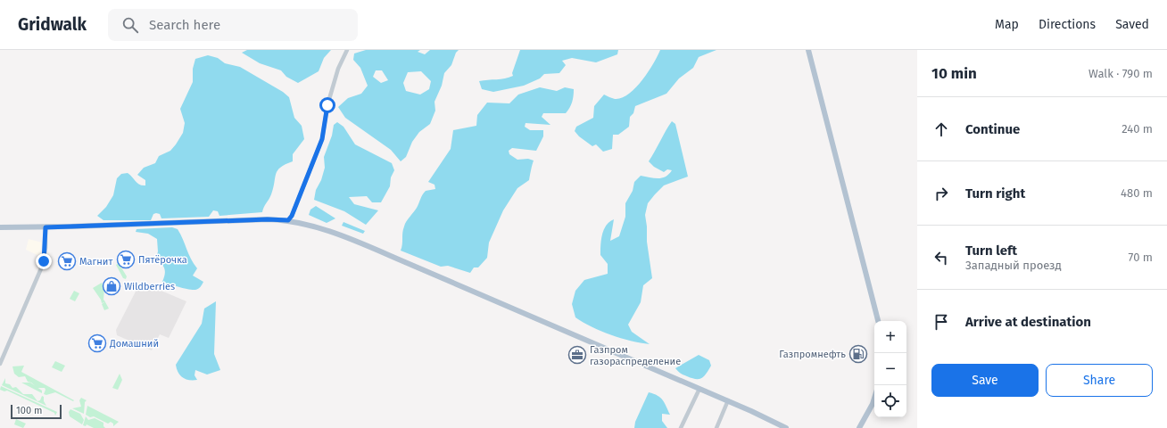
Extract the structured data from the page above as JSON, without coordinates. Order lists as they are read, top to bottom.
{
  "places": {
    "supermarket": ["Пятёрочка", "Магнит", "Домашний"],
    "shop": ["Wildberries"],
    "fuel station": ["Газпромнефть"],
    "office": ["Газпром газораспределение"]
  },
  "scale_bar": "100 m",
  "page": {
    "header": "Gridwalk",
    "search": "Search here",
    "nav": ["Map", "Directions", "Saved"],
    "heading": ["10 min", "Walk · 790 m"],
    "list": [
      ["Continue", "240 m"],
      ["Turn right", "480 m"],
      ["Turn left", "Западный проезд", "70 m"],
      "Arrive at destination"
    ],
    "map_buttons": ["+", "−"],
    "buttons": ["Save", "Share"],
    "scale": "100 m"
  }
}
